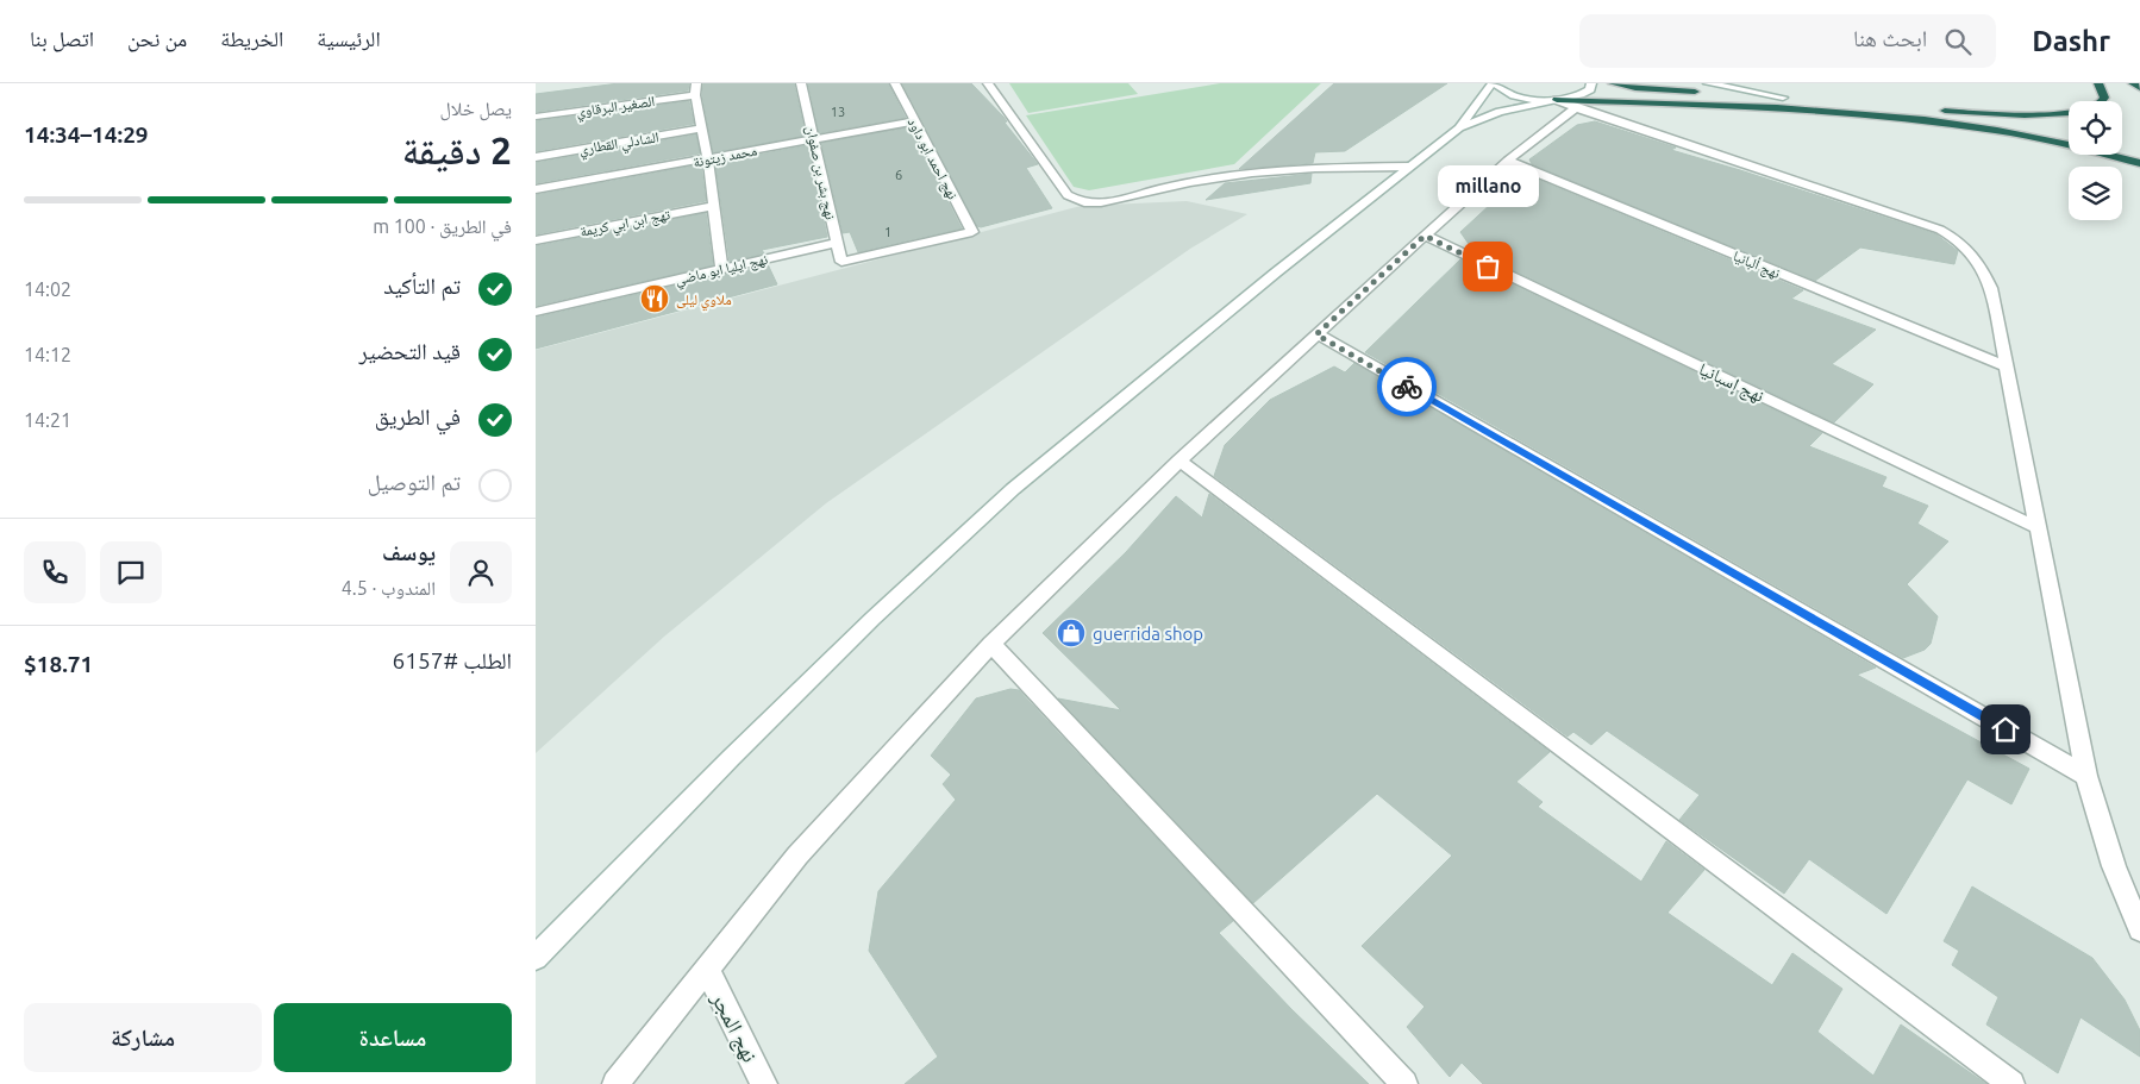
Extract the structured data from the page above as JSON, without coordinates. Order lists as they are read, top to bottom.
{
  "streets": {
    "street": [
      "الصغير البرقاوي",
      "الشادلي القطاري",
      "محمد زيتونة",
      "نهج احمد ابو داود",
      "نهج بشر بن صفوان",
      "تهج ابن ابي كريمة",
      "نهج ألبانيا",
      "نهج ايليا ابو ماضي",
      "نهج إسبانيا",
      "نهج المجر"
    ]
  },
  "crossings": [
    ["محمد زيتونة", "نهج احمد ابو داود"],
    ["محمد زيتونة", "نهج بشر بن صفوان"],
    ["نهج احمد ابو داود", "نهج بشر بن صفوان"],
    ["نهج بشر بن صفوان", "نهج ايليا ابو ماضي"]
  ],
  "places": {
    "other": ["millano"],
    "restaurant": ["ملاوي ليلى"],
    "shop": ["guerrida shop"]
  },
  "house_numbers": ["13", "6", "1"],
  "page": {
    "header": "Dashr",
    "search": "ابحث هنا",
    "nav": [
      "الرئيسية",
      "الخريطة",
      "من نحن",
      "اتصل بنا"
    ],
    "heading": ["2 دقيقة", "يصل خلال", "14:29–14:34"],
    "panel": [
      "يوسف",
      "المندوب · 4.5",
      "الطلب #6157",
      "$18.71"
    ],
    "bubble": "millano",
    "bar": "في الطريق · 100 m",
    "list": [
      ["تم التأكيد", "14:02"],
      ["قيد التحضير", "14:12"],
      ["في الطريق", "14:21"],
      "تم التوصيل"
    ],
    "buttons": ["مساعدة", "مشاركة"]
  }
}
